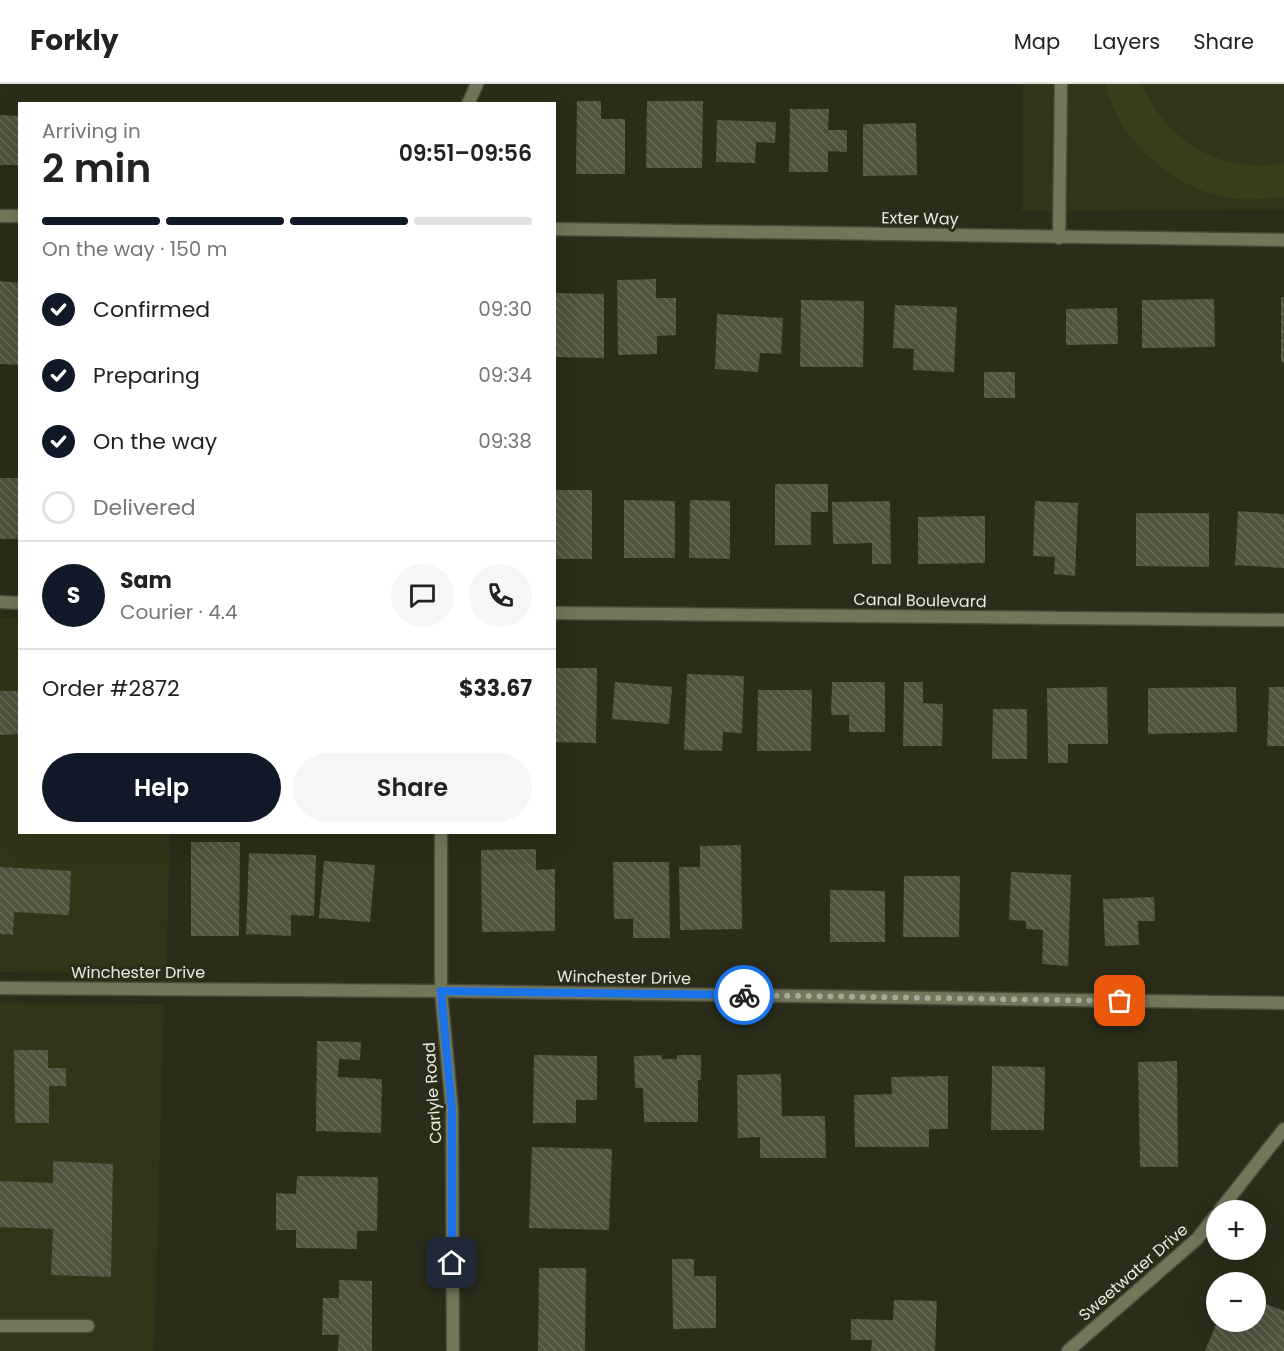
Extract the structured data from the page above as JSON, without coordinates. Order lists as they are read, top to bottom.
{
  "streets": {
    "street": [
      "Exter Way",
      "Canal Boulevard",
      "Winchester Drive",
      "Carlyle Road",
      "Sweetwater Drive"
    ]
  },
  "crossings": [
    ["Winchester Drive", "Carlyle Road"]
  ],
  "page": {
    "header": "Forkly",
    "nav": ["Map", "Layers", "Share"],
    "heading": ["2 min", "Arriving in", "09:51–09:56"],
    "panel": [
      "Sam",
      "Courier · 4.4",
      "Order #2872",
      "$33.67"
    ],
    "bar": "On the way · 150 m",
    "list": [
      ["Confirmed", "09:30"],
      ["Preparing", "09:34"],
      ["On the way", "09:38"],
      "Delivered"
    ],
    "round": "S",
    "buttons": ["Help", "Share"],
    "map_buttons": ["+", "−"]
  }
}
